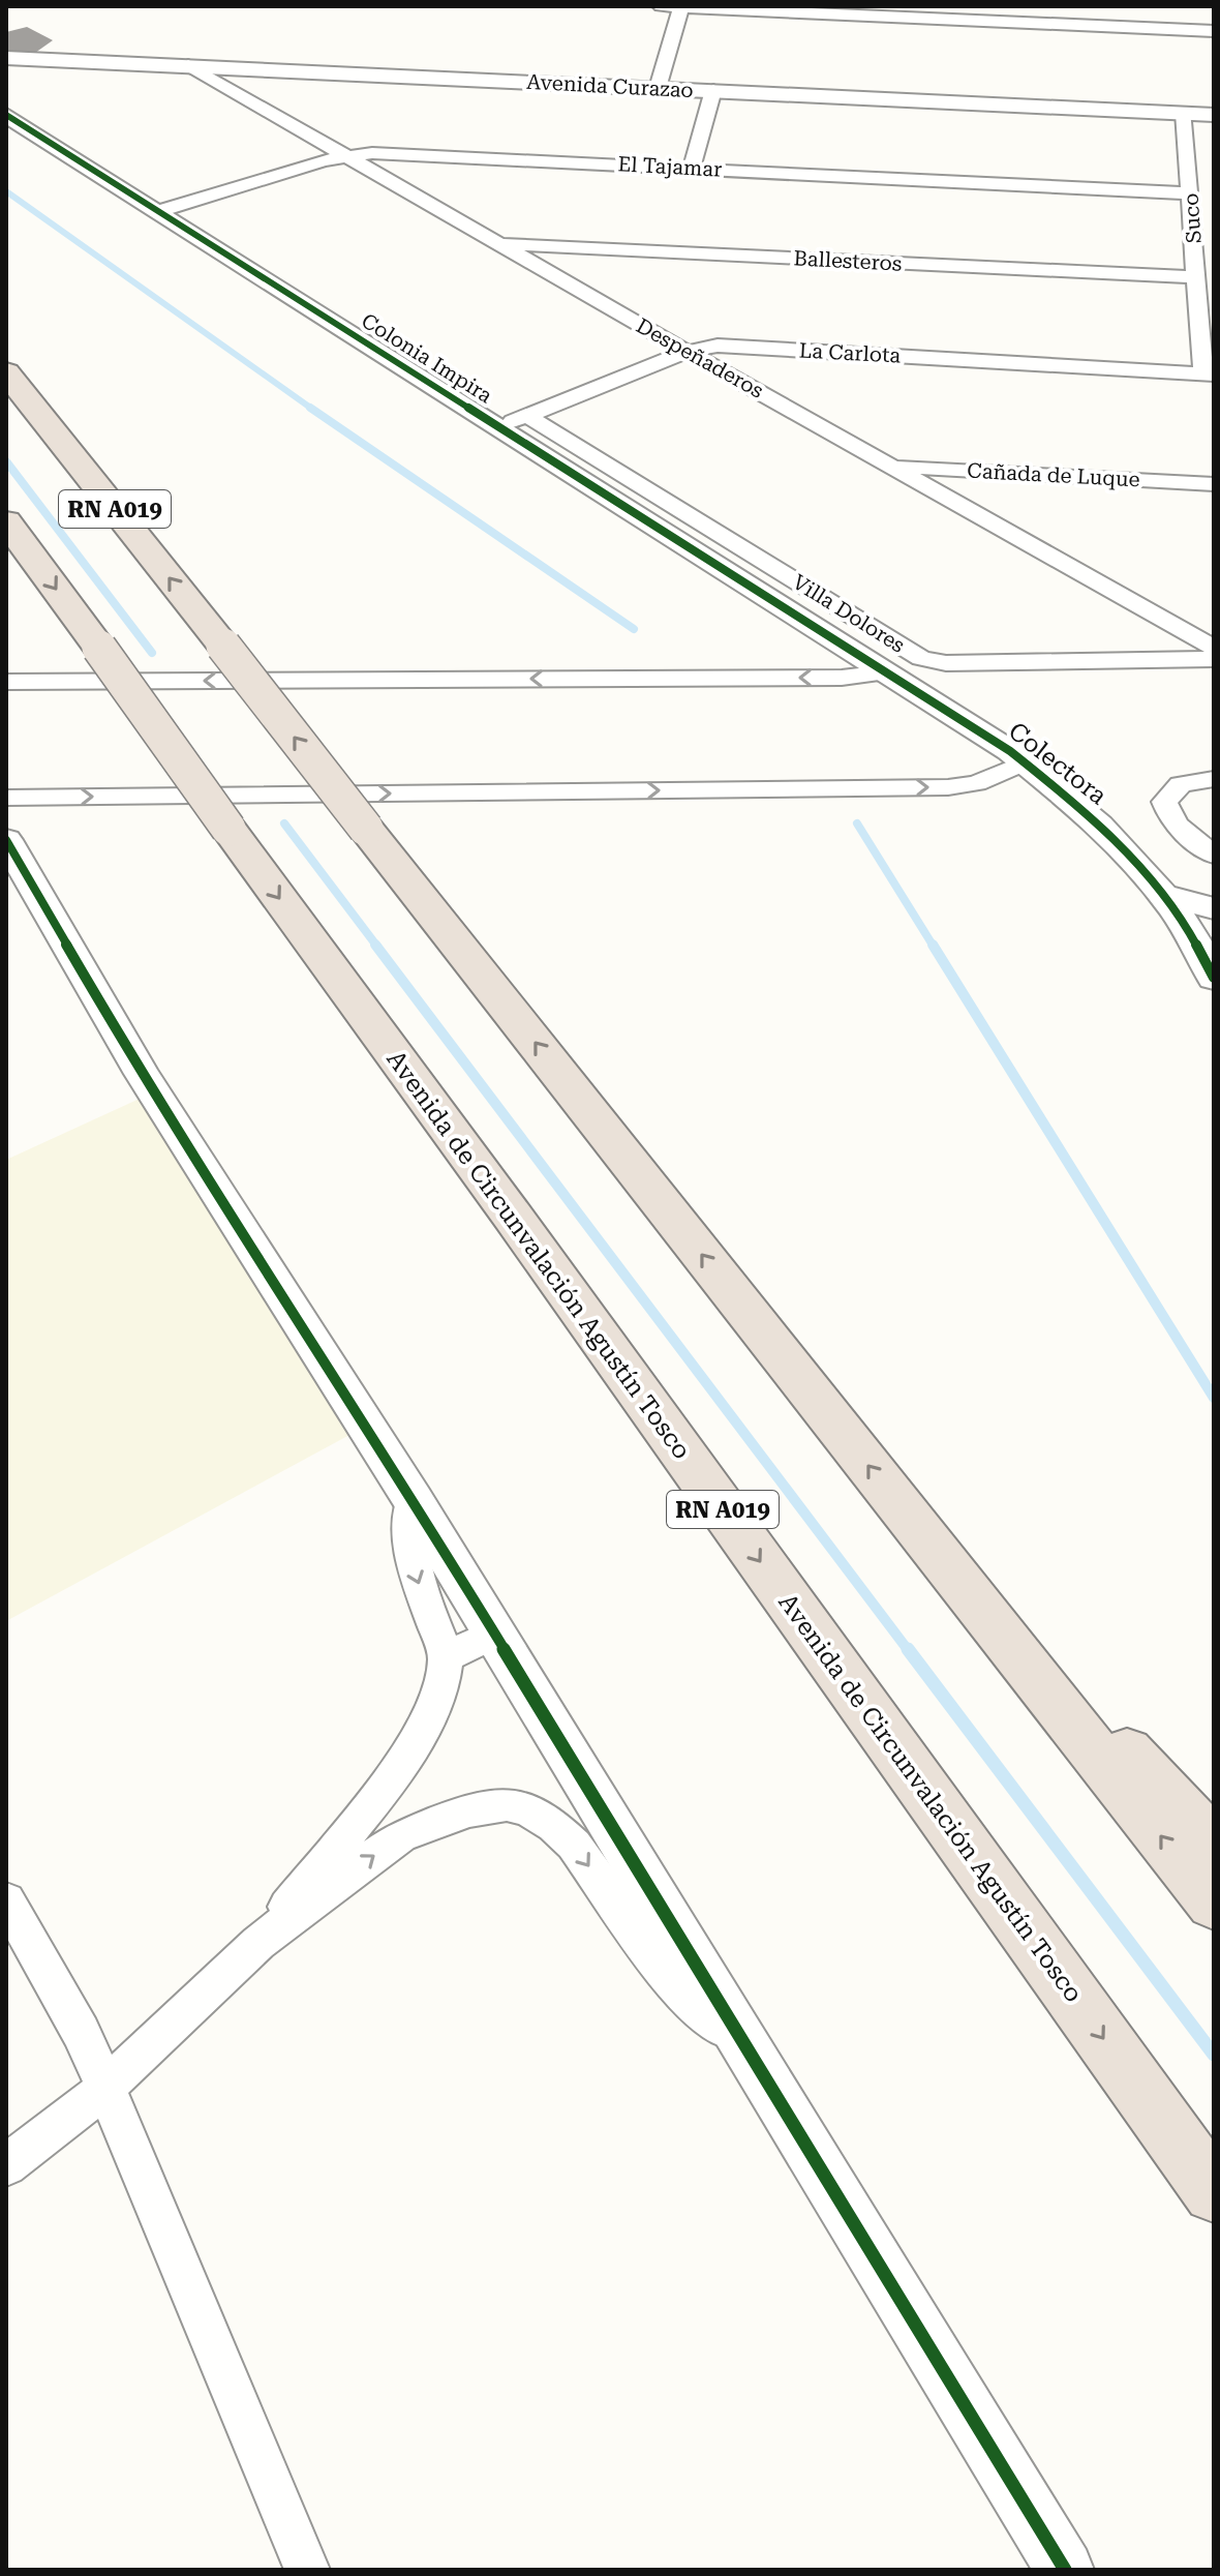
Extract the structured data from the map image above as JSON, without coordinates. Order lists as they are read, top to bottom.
{
  "streets": {
    "highway": ["RN A019", "Avenida de Circunvalación Agustín Tosco"],
    "street": [
      "Avenida Curazao",
      "El Tajamar",
      "Suco",
      "Ballesteros",
      "La Carlota",
      "Colonia Impira",
      "Despeñaderos",
      "Cañada de Luque",
      "Villa Dolores",
      "Colectora"
    ]
  },
  "crossings": [
    ["Avenida Curazao", "Suco"],
    ["Avenida Curazao", "Despeñaderos"],
    ["El Tajamar", "Suco"],
    ["El Tajamar", "Colonia Impira"],
    ["El Tajamar", "Despeñaderos"],
    ["Suco", "Ballesteros"],
    ["Suco", "La Carlota"],
    ["Ballesteros", "Despeñaderos"],
    ["La Carlota", "Colonia Impira"],
    ["La Carlota", "Despeñaderos"],
    ["La Carlota", "Villa Dolores"],
    ["Colonia Impira", "Colectora"],
    ["Despeñaderos", "Cañada de Luque"]
  ]
}
